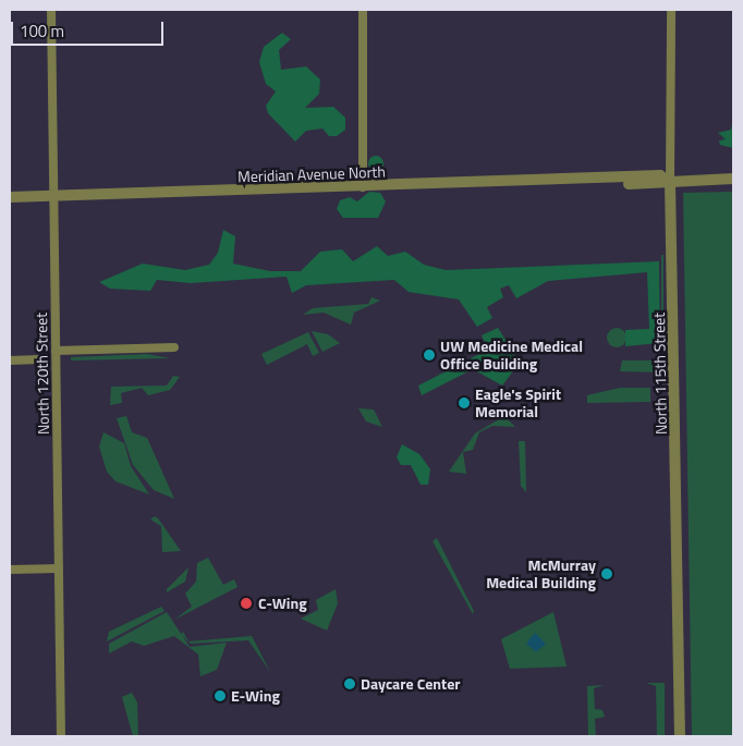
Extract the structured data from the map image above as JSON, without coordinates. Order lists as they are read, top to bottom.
{
  "streets": {
    "street": ["Meridian Avenue North", "North 120th Street", "North 115th Street"]
  },
  "crossings": [
    ["Meridian Avenue North", "North 120th Street"],
    ["Meridian Avenue North", "North 115th Street"]
  ],
  "places": [
    "UW Medicine Medical Office Building",
    "Eagle's Spirit Memorial",
    "McMurray Medical Building",
    "C-Wing",
    "Daycare Center",
    "E-Wing"
  ],
  "scale_bar": "100 m"
}
